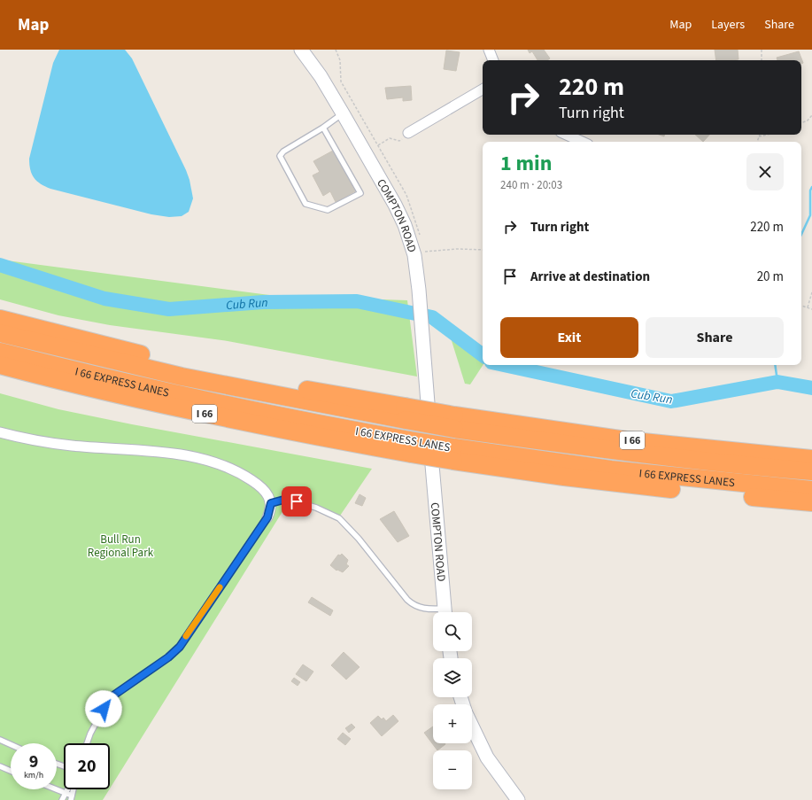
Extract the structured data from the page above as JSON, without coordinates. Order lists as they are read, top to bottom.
{
  "streets": {
    "highway": ["I 66 EXPRESS LANES", "I 66"],
    "street": ["COMPTON ROAD"]
  },
  "crossings": [
    ["I 66 EXPRESS LANES", "I 66"]
  ],
  "water": ["Cub Run"],
  "parks": ["Bull Run Regional Park"],
  "page": {
    "header": "Map",
    "nav": ["Map", "Layers", "Share"],
    "turn": ["220 m", "Turn right"],
    "heading": ["1 min", "240 m · 20:03"],
    "list": [
      {
        "name": "Turn right",
        "value": "220 m"
      },
      {
        "name": "Arrive at destination",
        "value": "20 m"
      }
    ],
    "buttons": ["Exit", "Share"],
    "map_buttons": ["+", "−"],
    "speed": "9 km/h",
    "limit": "20"
  }
}
